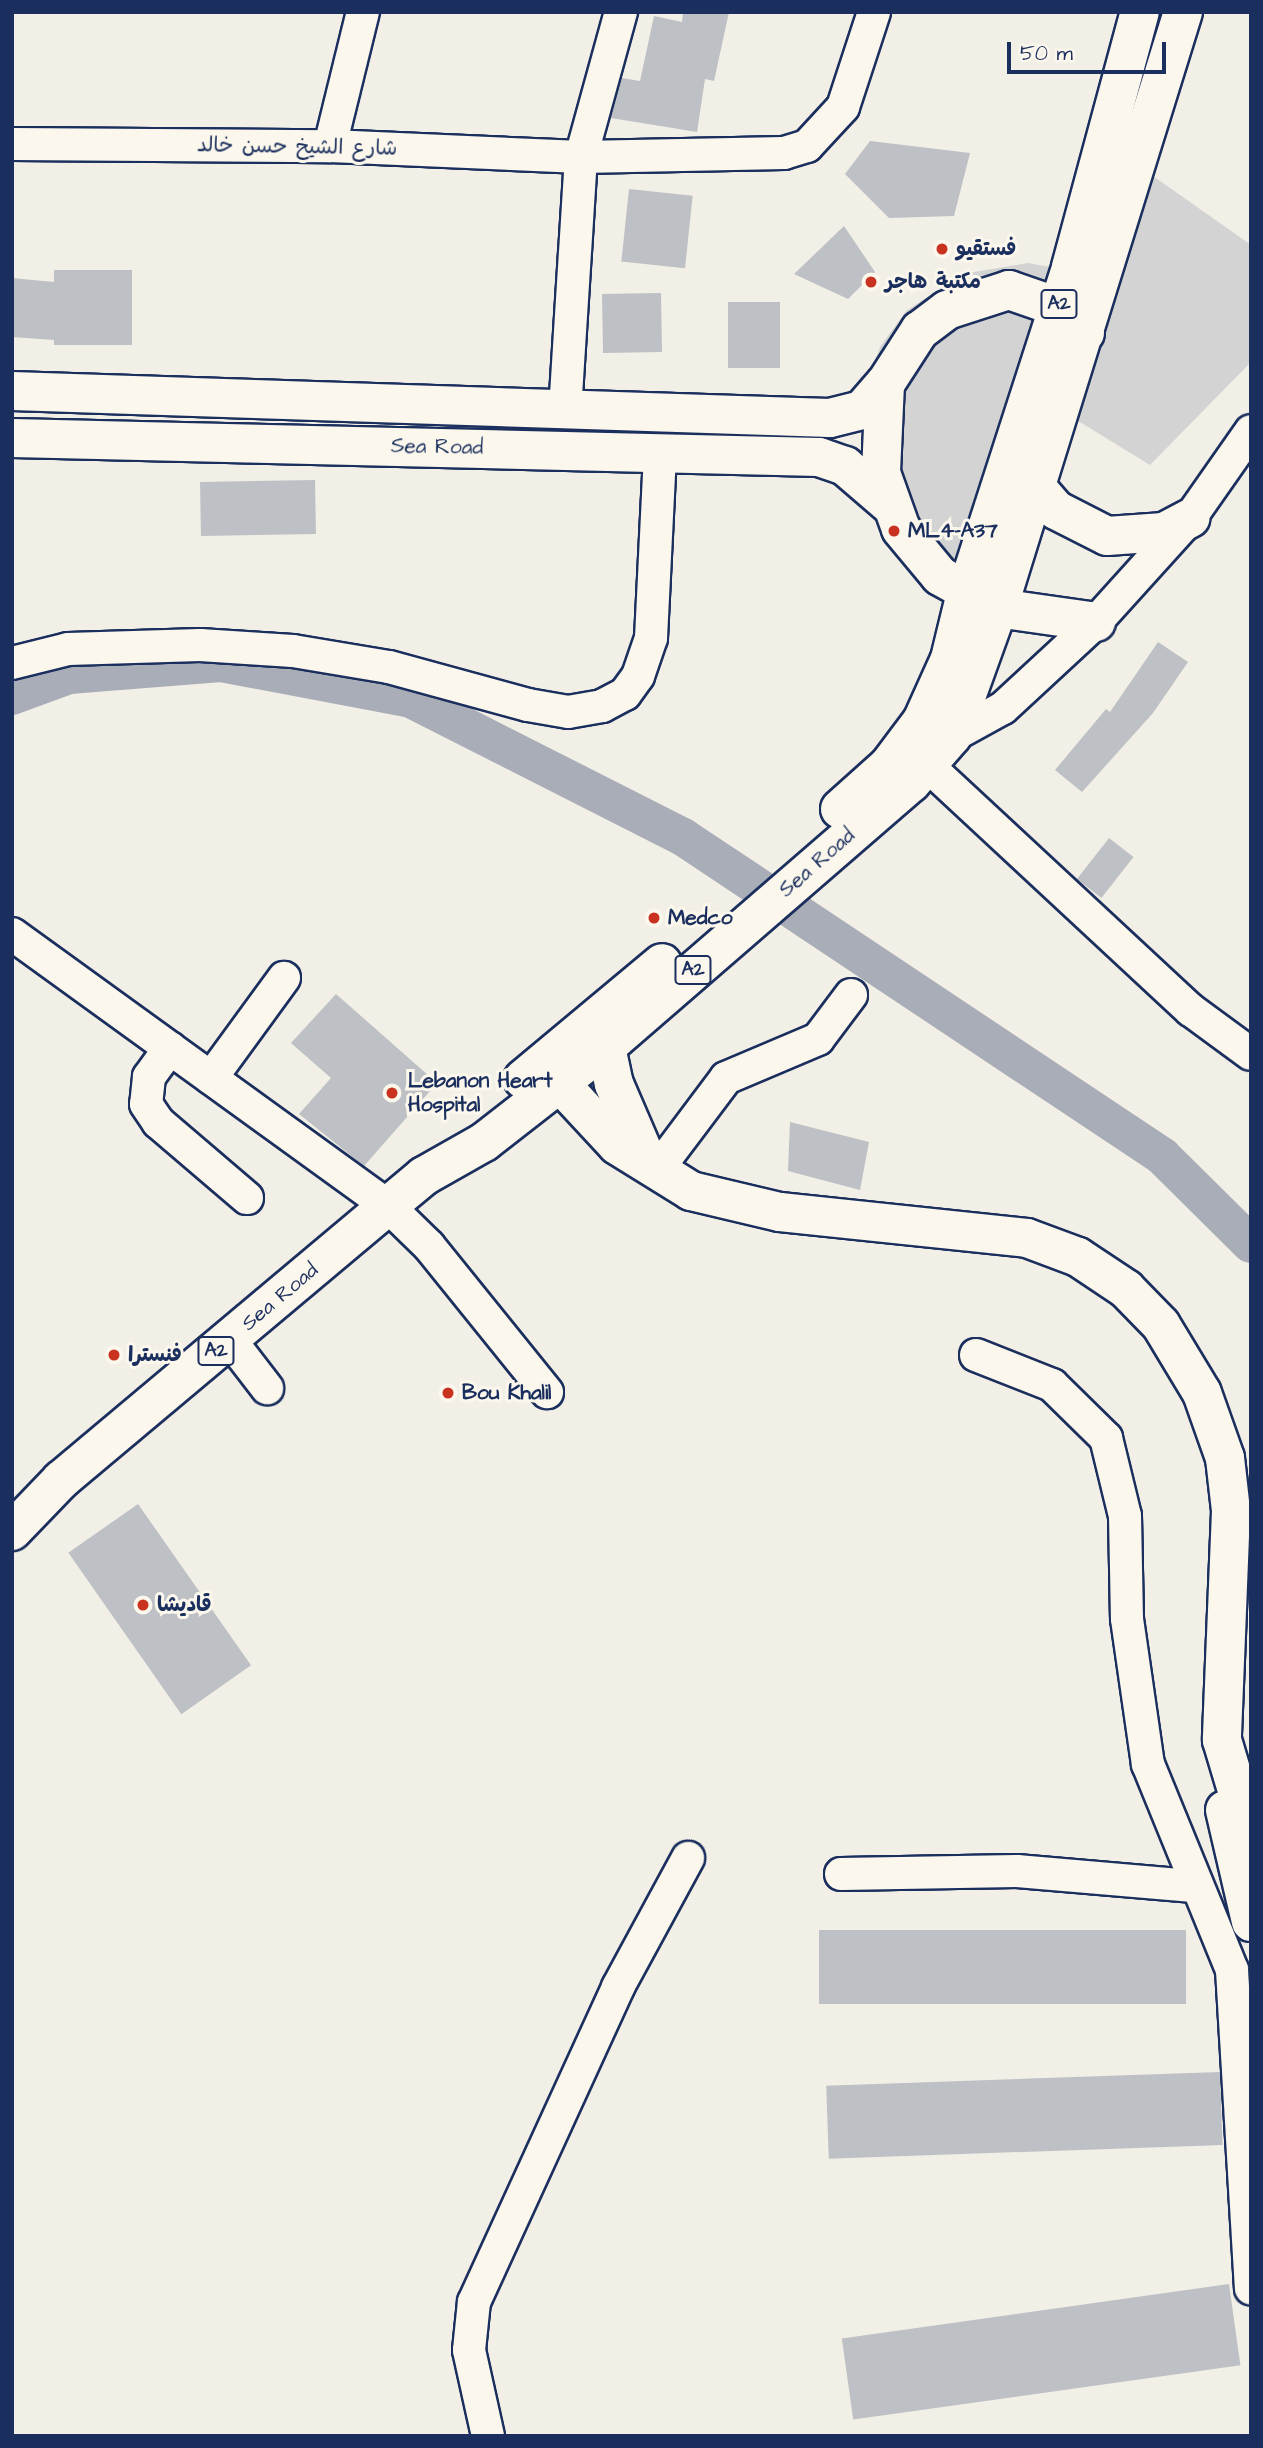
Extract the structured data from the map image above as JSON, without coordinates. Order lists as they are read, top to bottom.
{
  "streets": {
    "main road": ["A2", "Sea Road"],
    "street": ["شارع الشيخ حسن خالد"]
  },
  "crossings": [
    ["A2", "Sea Road"]
  ],
  "places": [
    "فستقيو",
    "مكتبة هاجر",
    "ML4-A37",
    "Medco",
    "Lebanon Heart Hospital",
    "فنسترا",
    "Bou Khalil",
    "قاديشا"
  ],
  "scale_bar": "50 m"
}
